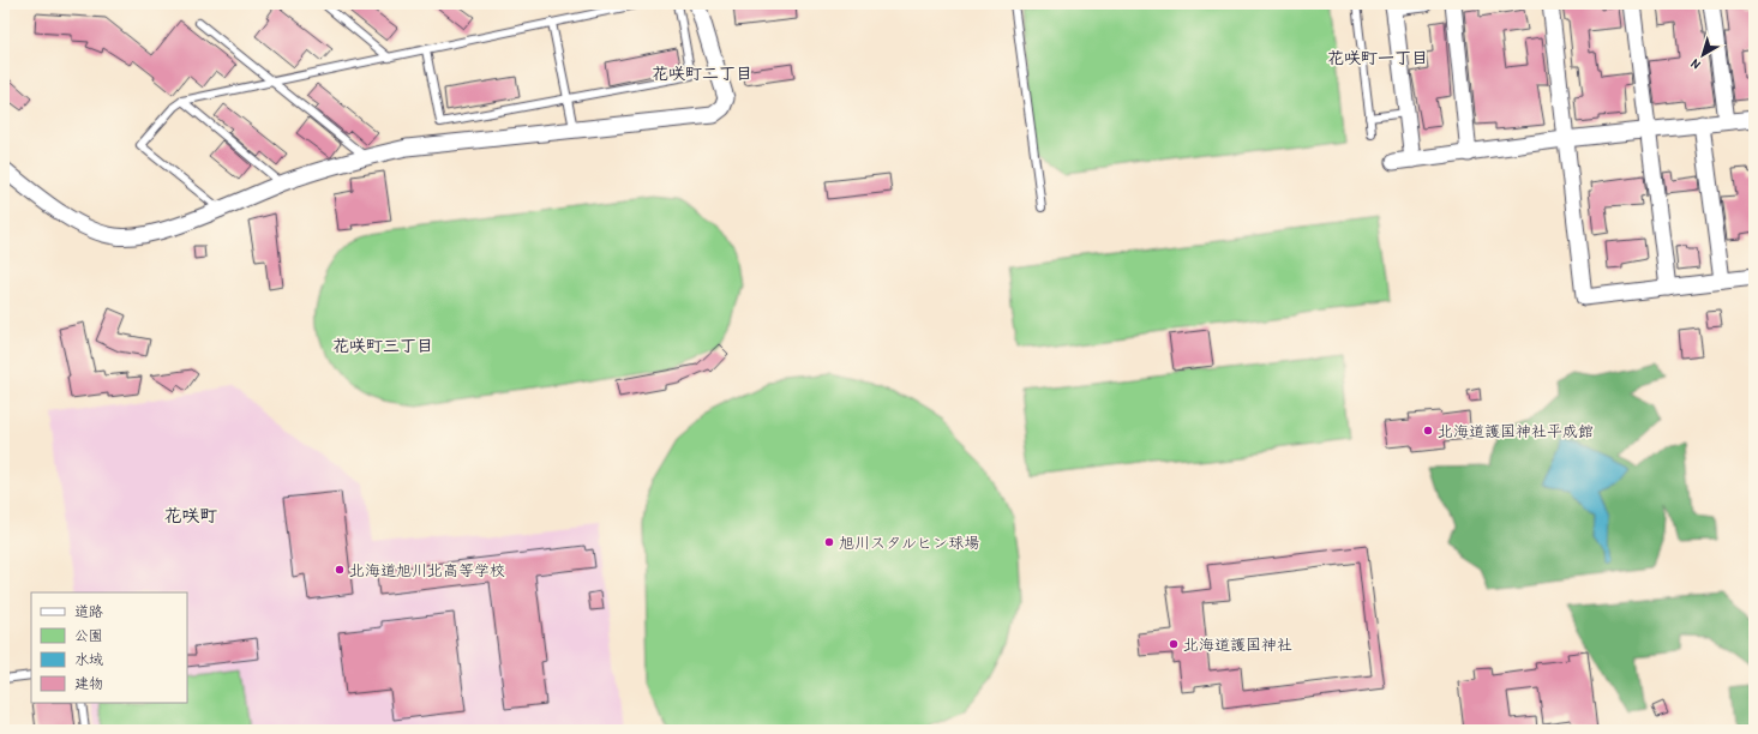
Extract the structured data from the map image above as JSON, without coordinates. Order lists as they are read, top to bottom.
{
  "districts": [
    "花咲町一丁目",
    "花咲町二丁目",
    "花咲町三丁目",
    "花咲町"
  ],
  "places": [
    "北海道護国神社平成館",
    "旭川スタルヒン球場",
    "北海道旭川北高等学校",
    "北海道護国神社"
  ],
  "legend": [
    "道路",
    "公園",
    "水域",
    "建物"
  ],
  "north": "bottom left"
}
